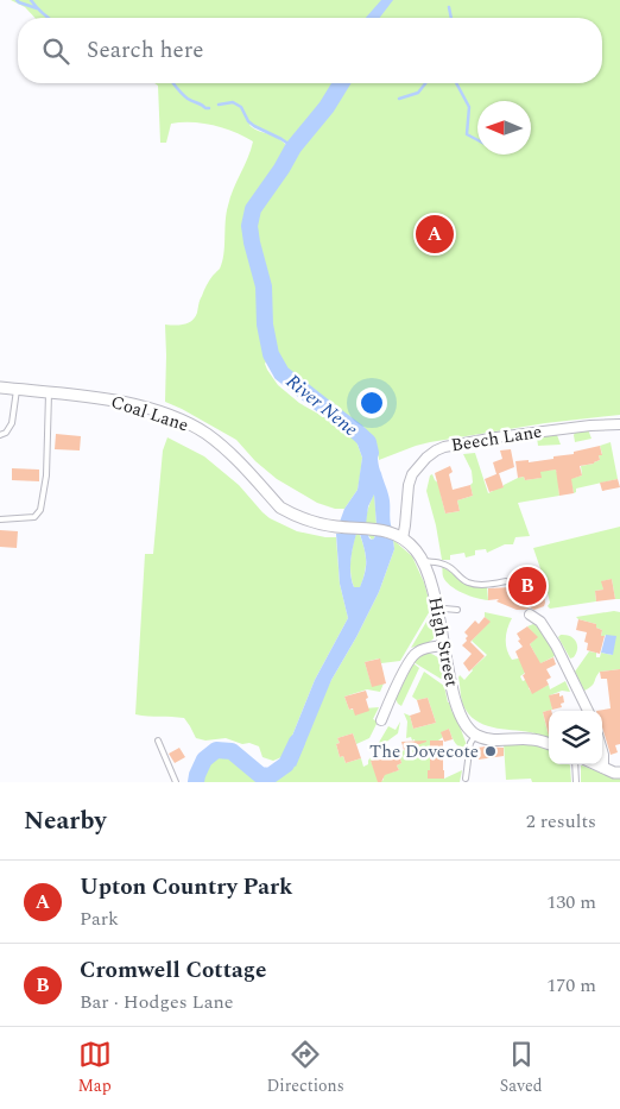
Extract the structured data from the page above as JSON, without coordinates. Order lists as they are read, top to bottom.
{
  "streets": {
    "street": ["Coal Lane", "Beech Lane", "High Street"]
  },
  "crossings": [
    ["Coal Lane", "Beech Lane"],
    ["Coal Lane", "High Street"],
    ["Beech Lane", "High Street"]
  ],
  "water": ["River Nene"],
  "places": ["The Dovecote"],
  "north": "left",
  "page": {
    "search": "Search here",
    "pins": ["A", "B"],
    "heading": ["Nearby", "2 results"],
    "list": [
      {
        "mark": "A",
        "name": "Upton Country Park",
        "note": "Park",
        "value": "130 m"
      },
      {
        "mark": "B",
        "name": "Cromwell Cottage",
        "note": "Bar · Hodges Lane",
        "value": "170 m"
      }
    ],
    "nav": ["Map", "Directions", "Saved"]
  }
}
